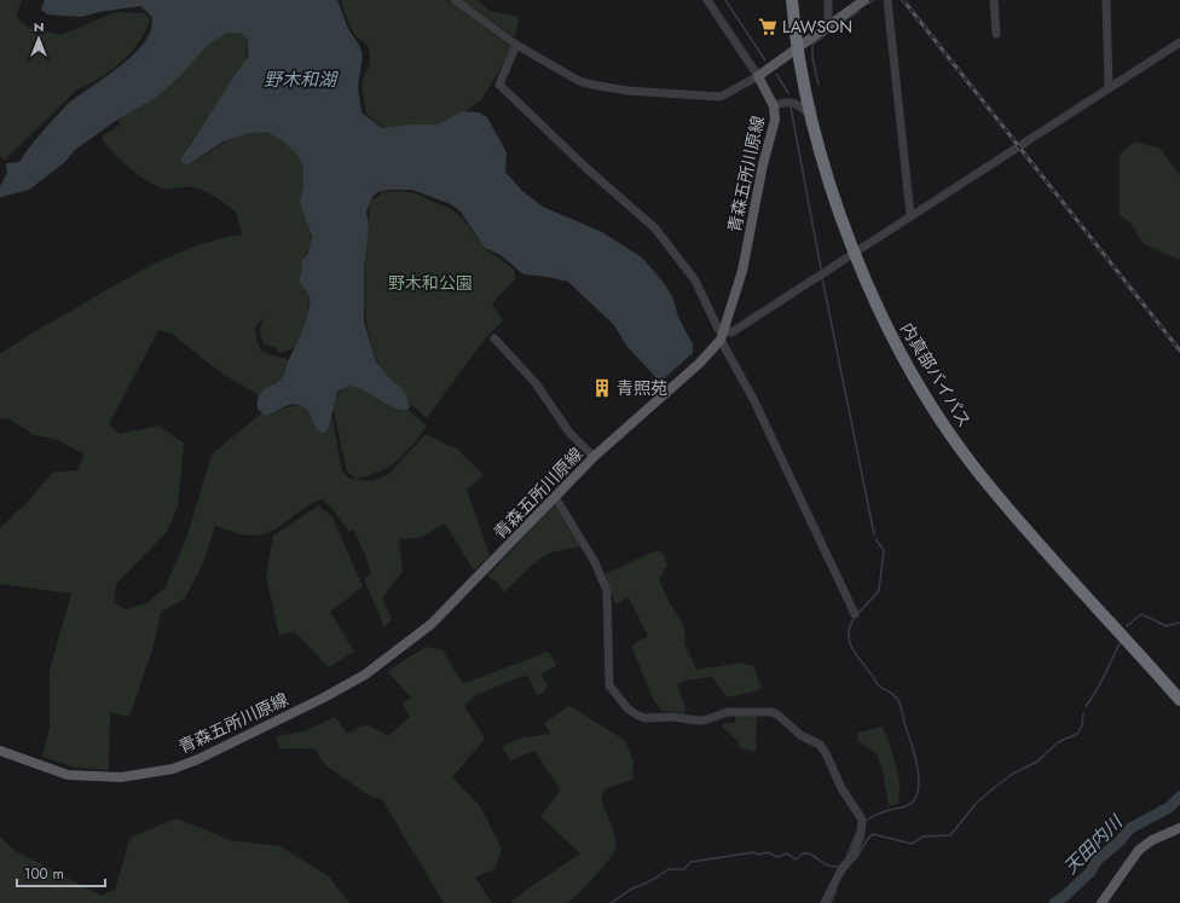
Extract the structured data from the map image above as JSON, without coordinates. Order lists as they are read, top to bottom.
{
  "streets": {
    "highway": ["内真部バイパス"],
    "main road": ["青森五所川原線"]
  },
  "water": ["野木和湖", "天田内川"],
  "parks": ["野木和公園"],
  "places": {
    "supermarket": ["LAWSON"],
    "building": ["青照苑"]
  },
  "scale_bar": "100 m",
  "north": "top"
}
